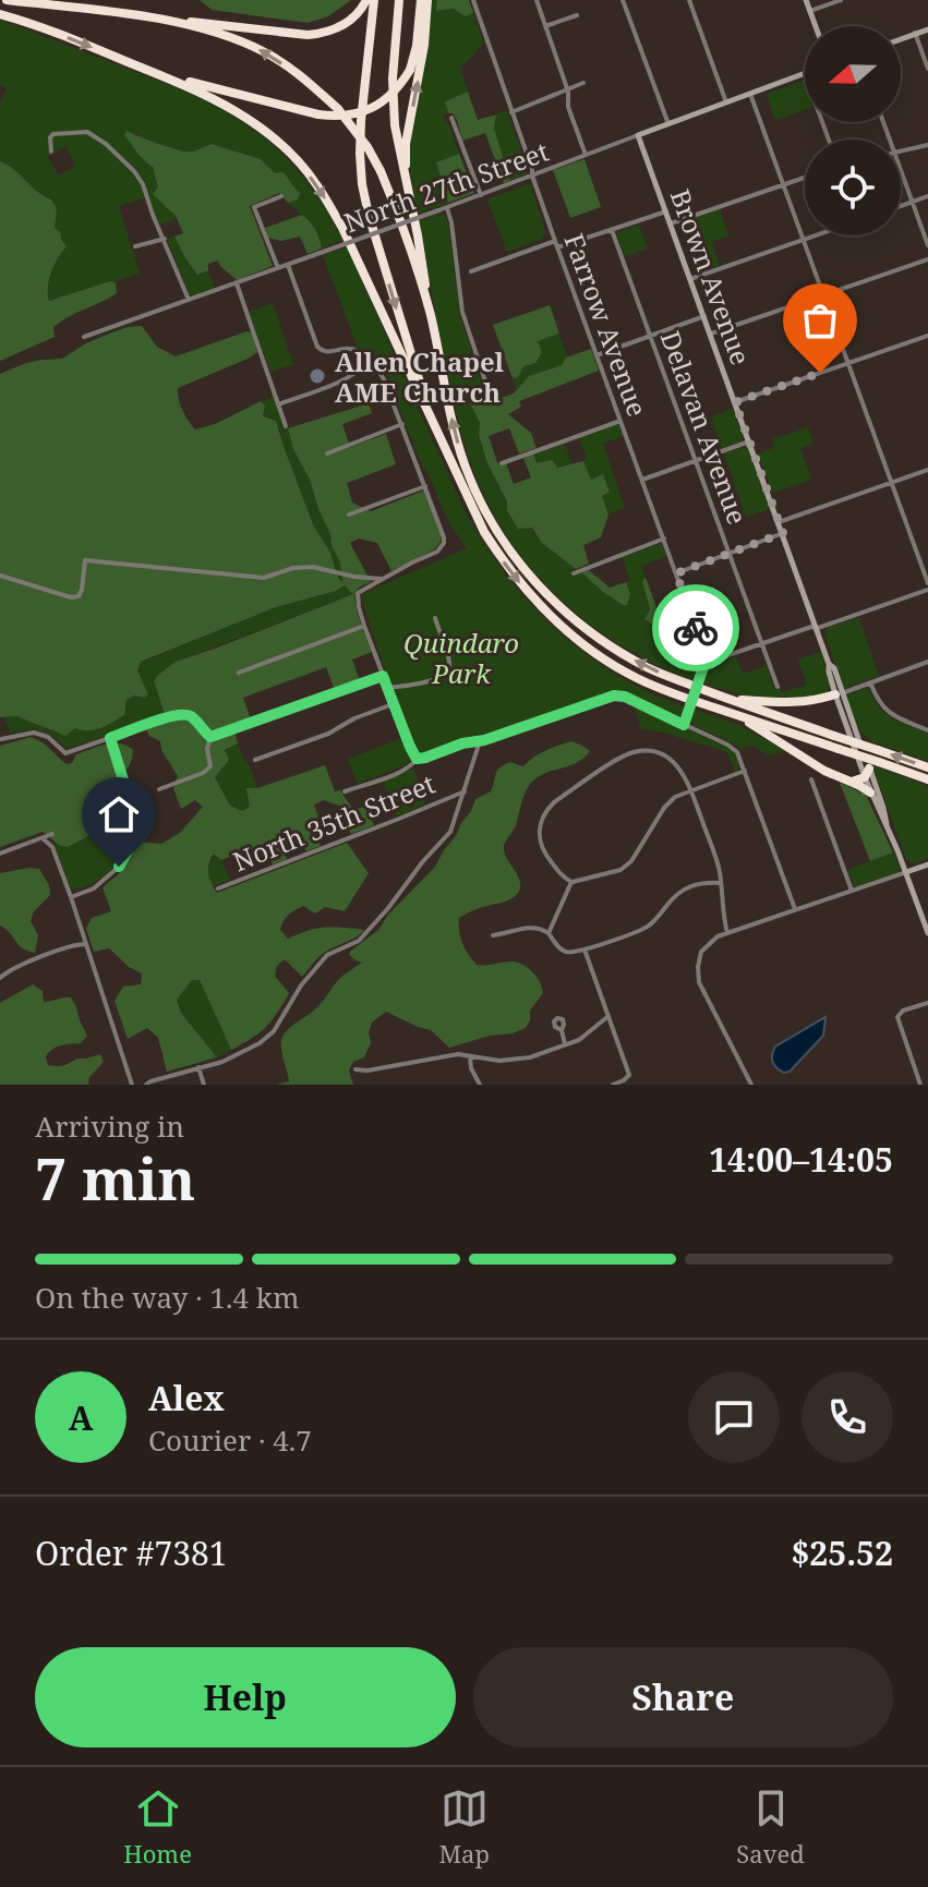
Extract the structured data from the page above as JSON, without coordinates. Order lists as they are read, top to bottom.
{
  "streets": {
    "main road": ["North 27th Street", "Brown Avenue"],
    "street": ["Farrow Avenue", "Delavan Avenue", "North 35th Street"]
  },
  "crossings": [
    ["North 27th Street", "Brown Avenue"],
    ["North 27th Street", "Farrow Avenue"]
  ],
  "parks": ["Quindaro Park"],
  "places": ["Allen Chapel AME Church"],
  "north": "left",
  "page": {
    "heading": ["7 min", "Arriving in", "14:00–14:05"],
    "panel": [
      "Alex",
      "Courier · 4.7",
      "Order #7381",
      "$25.52"
    ],
    "bar": "On the way · 1.4 km",
    "round": "A",
    "buttons": ["Help", "Share"],
    "tabs": ["Home", "Map", "Saved"]
  }
}
